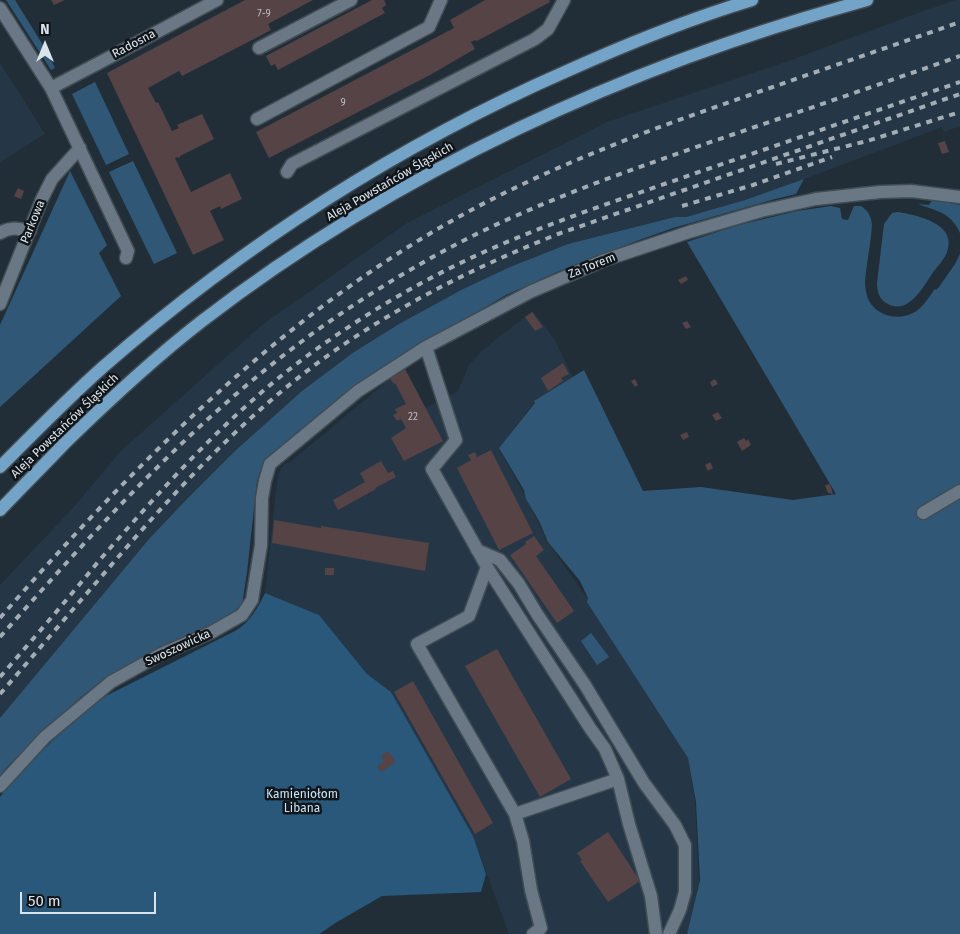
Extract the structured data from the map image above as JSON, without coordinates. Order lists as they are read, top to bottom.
{
  "streets": {
    "main road": ["Aleja Powstańców Śląskich"],
    "street": [
      "Radosna",
      "Parkowa",
      "Za Torem",
      "Swoszowicka"
    ]
  },
  "crossings": [
    ["Za Torem", "Swoszowicka"]
  ],
  "parks": ["Kamieniołom Libana"],
  "house_numbers": ["7-9", "9", "22"],
  "scale_bar": "50 m",
  "north": "top"
}
